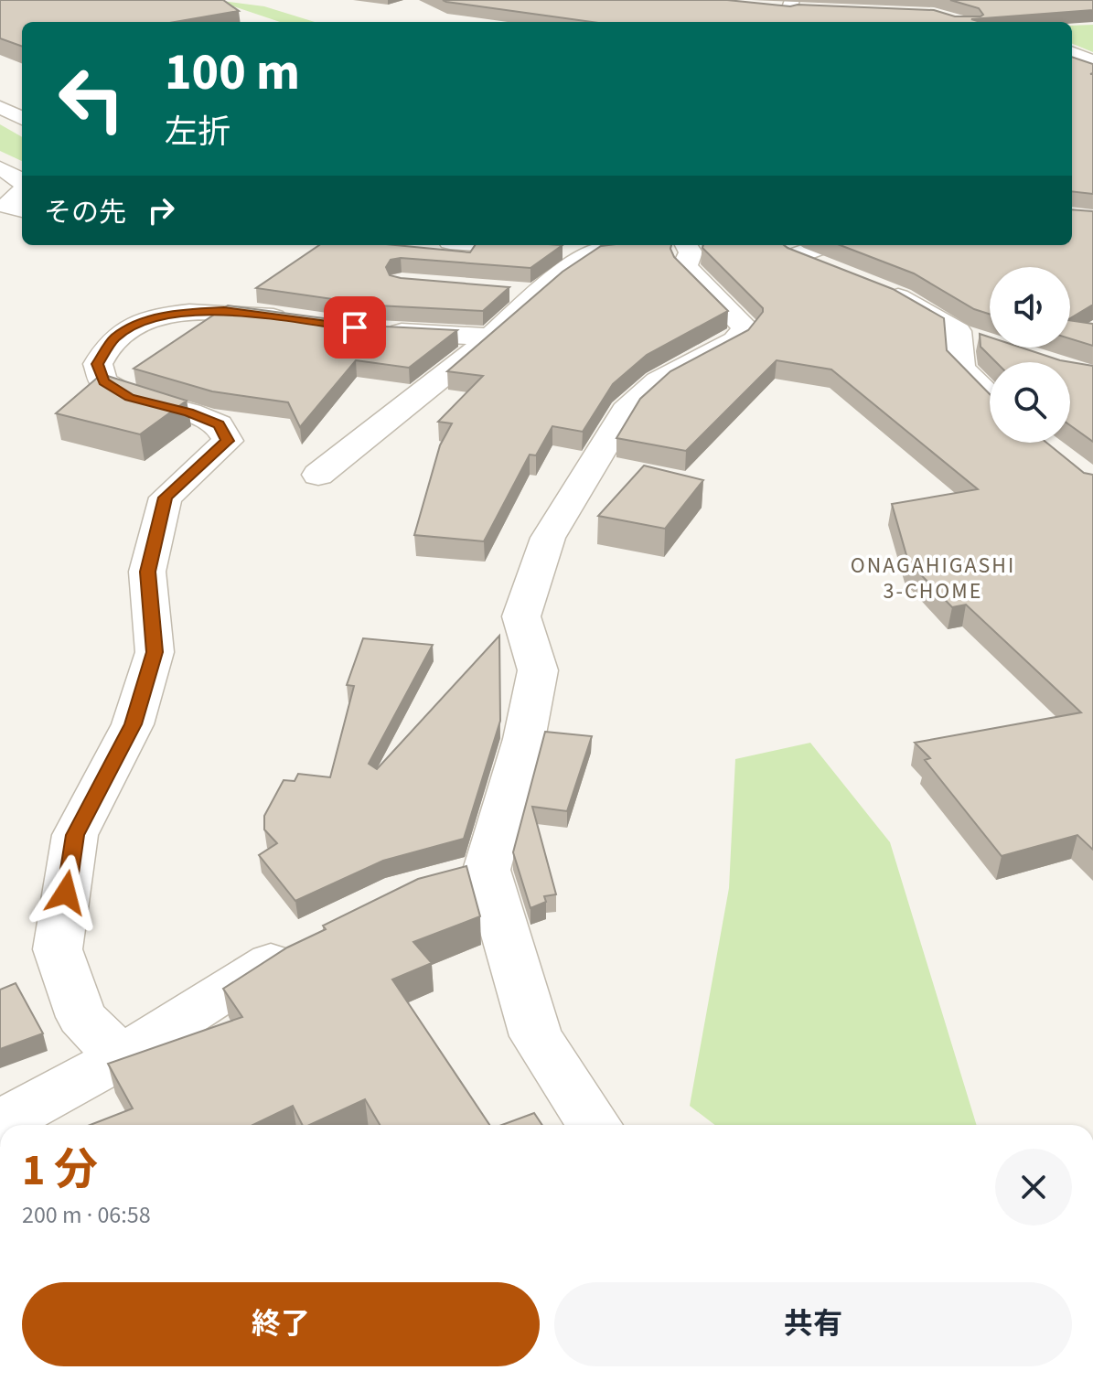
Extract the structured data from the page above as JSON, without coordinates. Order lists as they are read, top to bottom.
{
  "districts": ["ONAGAHIGASHI 3-CHOME"],
  "page": {
    "turn": ["100 m", "左折"],
    "then": "その先",
    "heading": ["1 分", "200 m · 06:58"],
    "buttons": ["終了", "共有"]
  }
}
